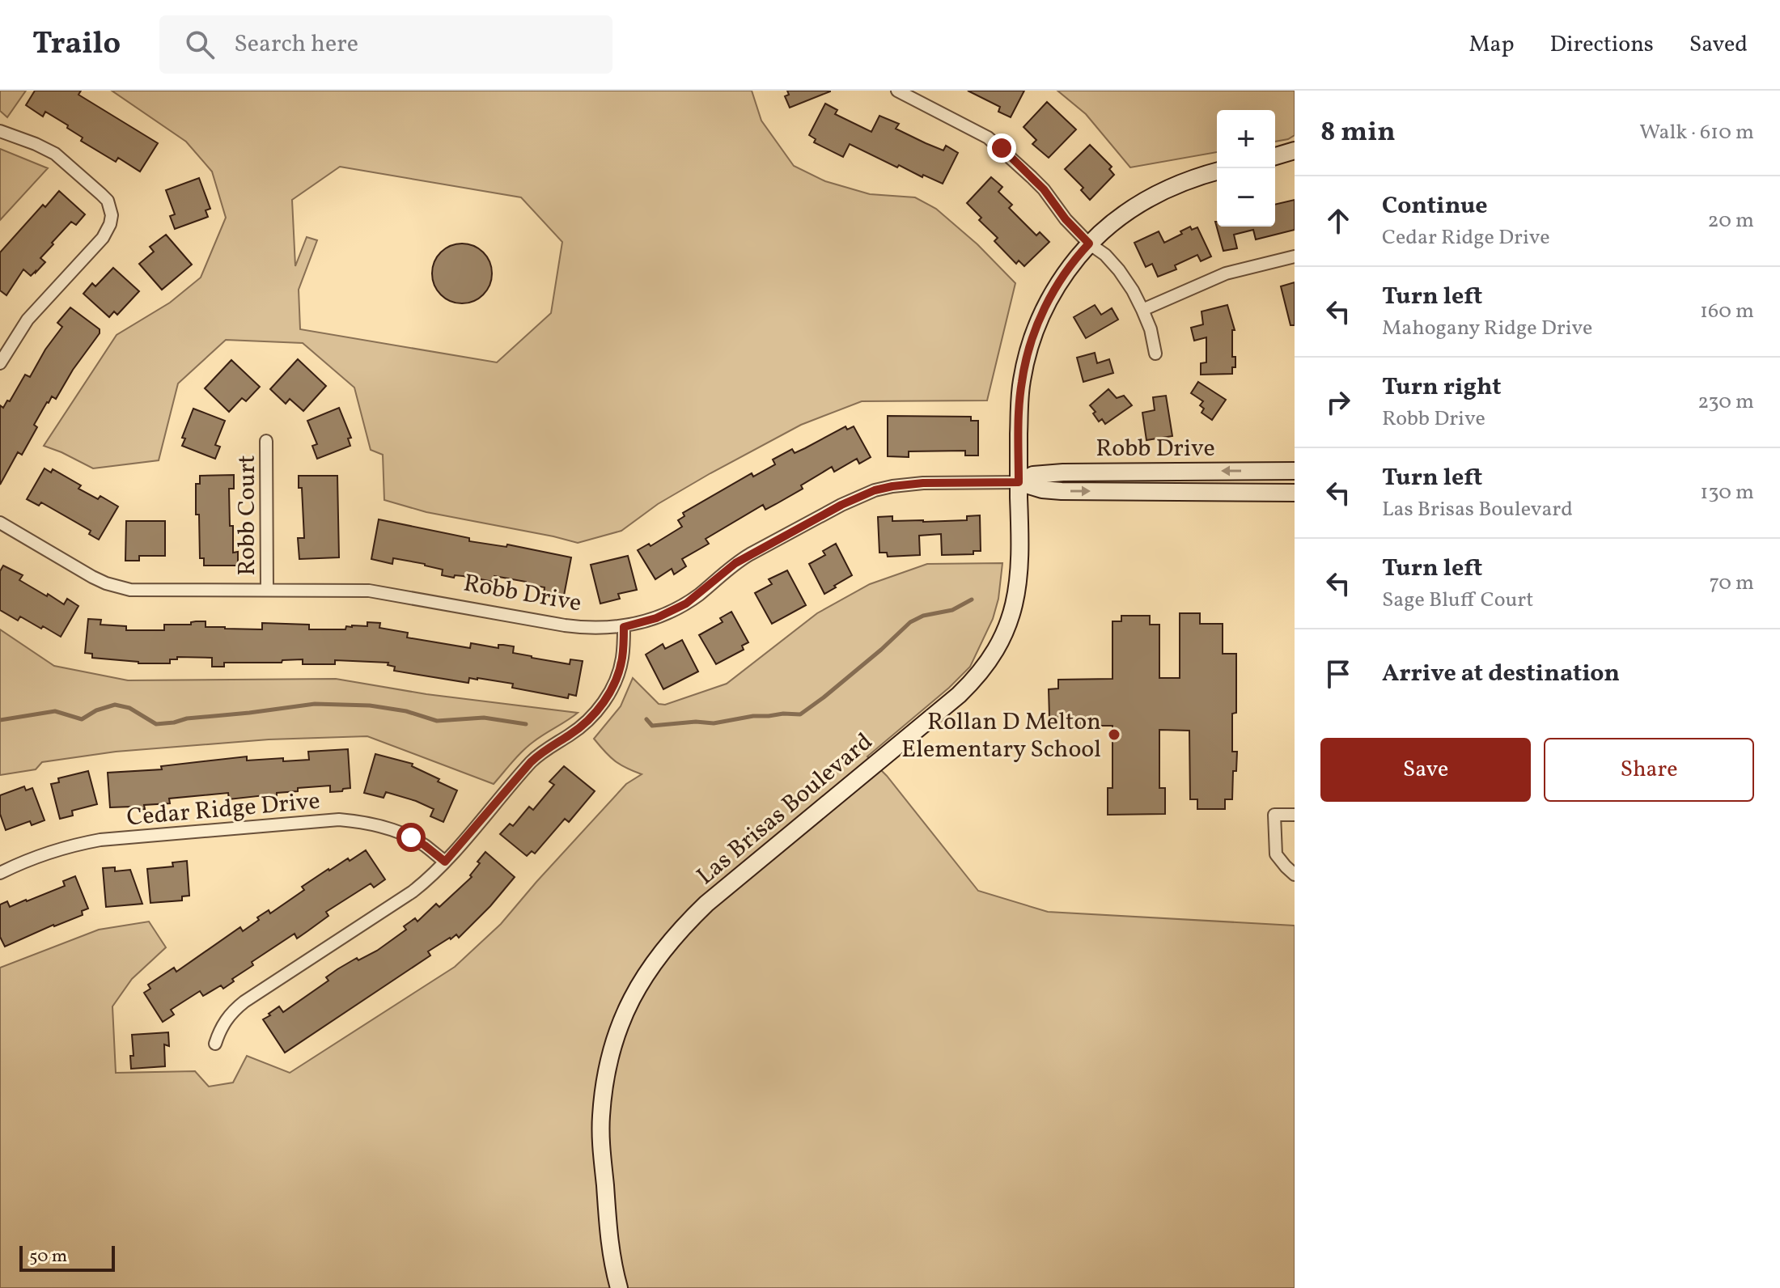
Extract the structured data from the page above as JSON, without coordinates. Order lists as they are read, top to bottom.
{
  "streets": {
    "street": [
      "Robb Drive",
      "Robb Court",
      "Cedar Ridge Drive",
      "Las Brisas Boulevard"
    ]
  },
  "crossings": [
    ["Robb Drive", "Robb Court"],
    ["Robb Drive", "Las Brisas Boulevard"]
  ],
  "places": ["Rollan D Melton Elementary School"],
  "scale_bar": "50 m",
  "page": {
    "header": "Trailo",
    "search": "Search here",
    "nav": ["Map", "Directions", "Saved"],
    "heading": ["8 min", "Walk · 610 m"],
    "map_buttons": ["+", "−"],
    "list": [
      ["Continue", "Cedar Ridge Drive", "20 m"],
      ["Turn left", "Mahogany Ridge Drive", "160 m"],
      ["Turn right", "Robb Drive", "230 m"],
      ["Turn left", "Las Brisas Boulevard", "130 m"],
      ["Turn left", "Sage Bluff Court", "70 m"],
      "Arrive at destination"
    ],
    "buttons": ["Save", "Share"],
    "scale": "50 m"
  }
}
